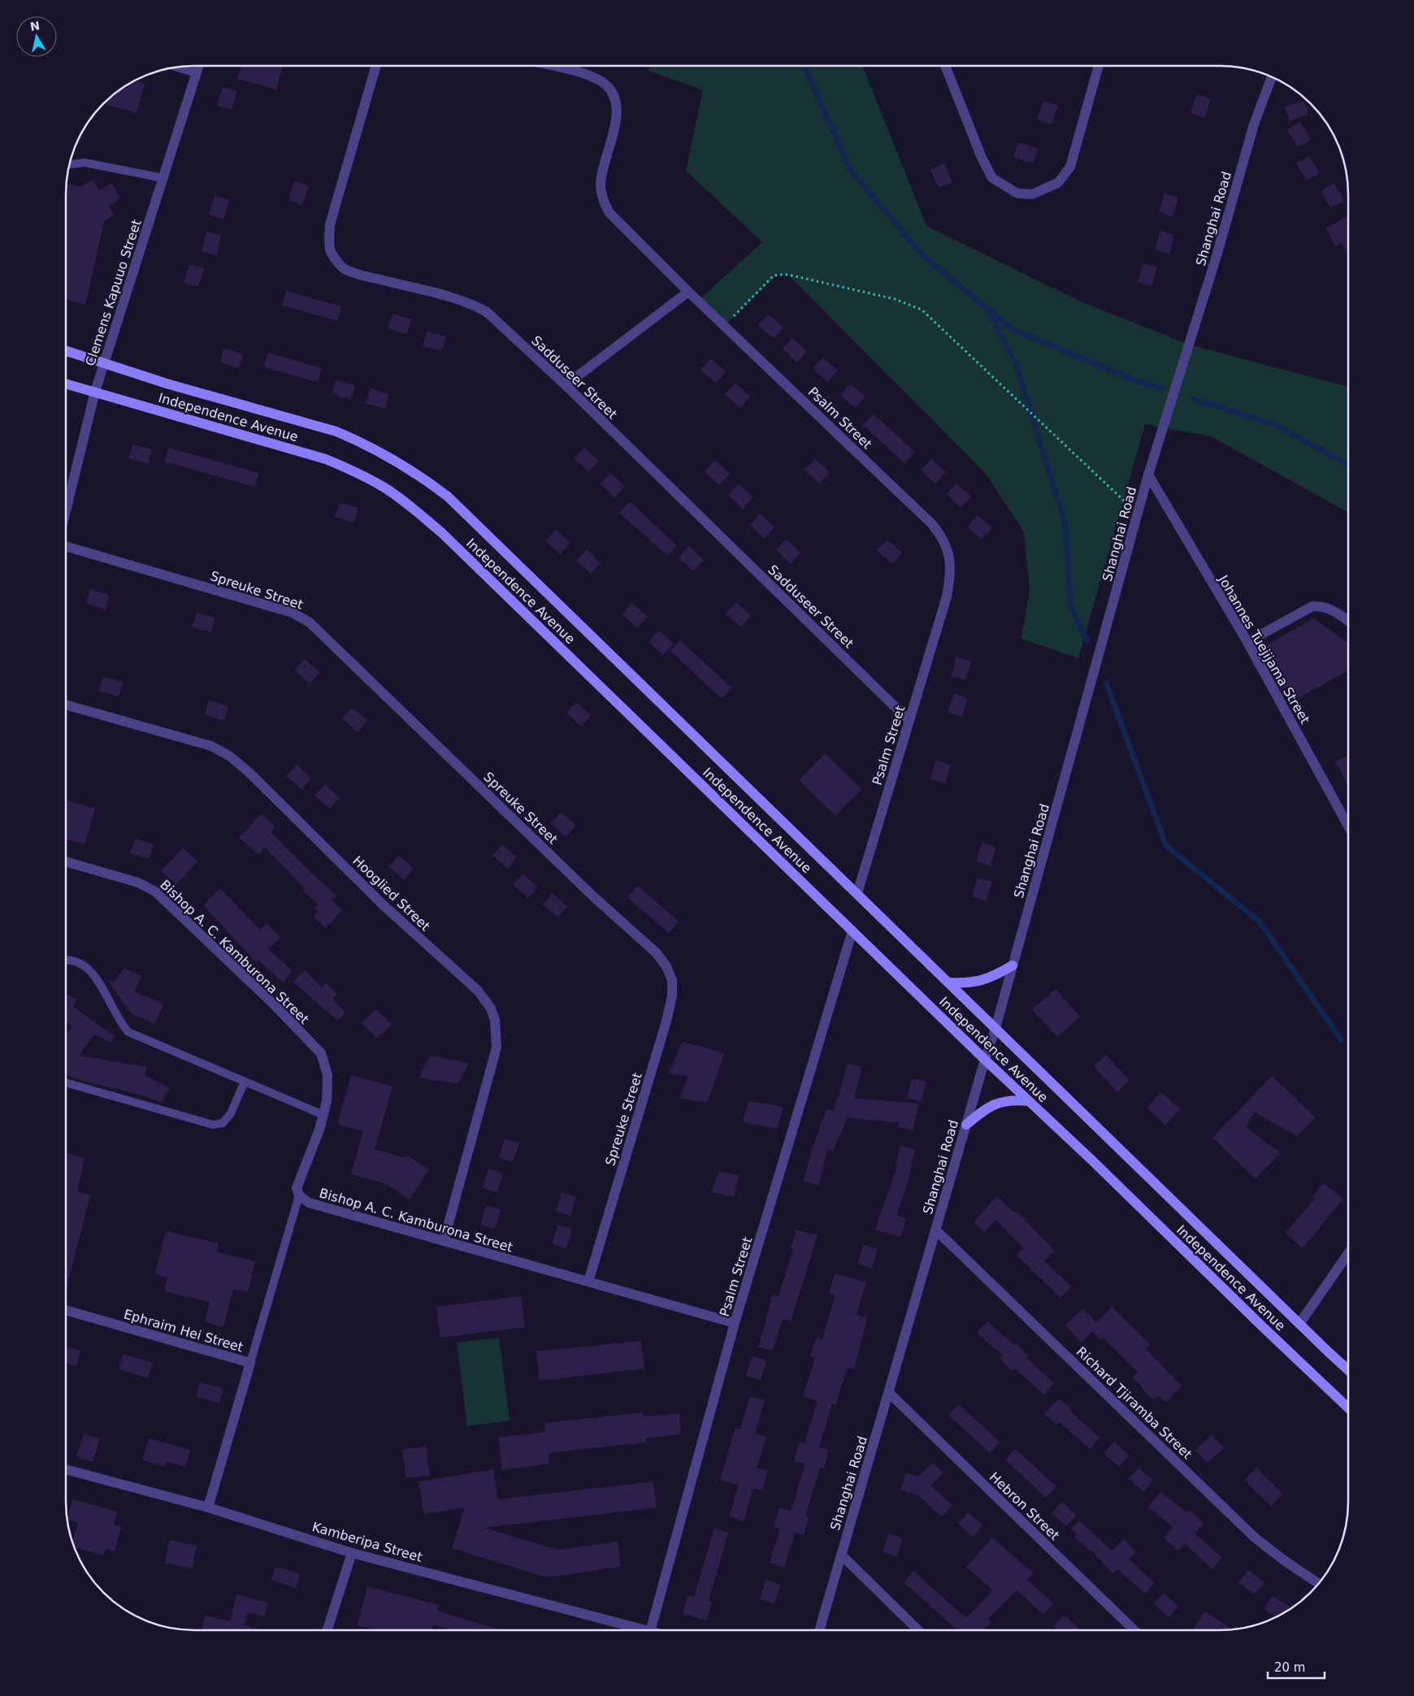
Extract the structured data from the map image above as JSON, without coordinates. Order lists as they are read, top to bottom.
{
  "streets": {
    "main road": ["Independence Avenue"],
    "street": [
      "Shanghai Road",
      "Clemens Kapuuo Street",
      "Sadduseer Street",
      "Psalm Street",
      "Spreuke Street",
      "Johannes Tuejijama Street",
      "Hooglied Street",
      "Bishop A. C. Kamburona Street",
      "Ephraim Hei Street",
      "Richard Tjiramba Street",
      "Hebron Street",
      "Kamberipa Street"
    ]
  },
  "crossings": [
    ["Shanghai Road", "Independence Avenue"],
    ["Shanghai Road", "Johannes Tuejijama Street"],
    ["Shanghai Road", "Richard Tjiramba Street"],
    ["Shanghai Road", "Hebron Street"],
    ["Clemens Kapuuo Street", "Independence Avenue"],
    ["Sadduseer Street", "Psalm Street"],
    ["Independence Avenue", "Psalm Street"],
    ["Psalm Street", "Bishop A. C. Kamburona Street"],
    ["Spreuke Street", "Bishop A. C. Kamburona Street"],
    ["Hooglied Street", "Bishop A. C. Kamburona Street"],
    ["Ephraim Hei Street", "Kamberipa Street"]
  ],
  "scale_bar": "20 m",
  "north": "top"
}
